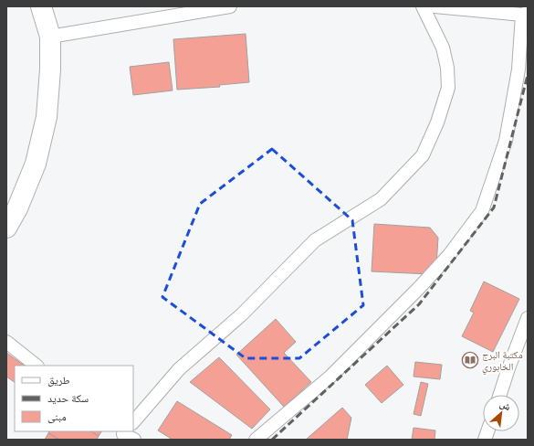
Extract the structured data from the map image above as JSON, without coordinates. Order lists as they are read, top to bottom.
{
  "places": {
    "library": ["مكتبة البرج الخابوري"]
  },
  "legend": ["طريق", "سكة حديد", "مبنى"],
  "north": "top right"
}
